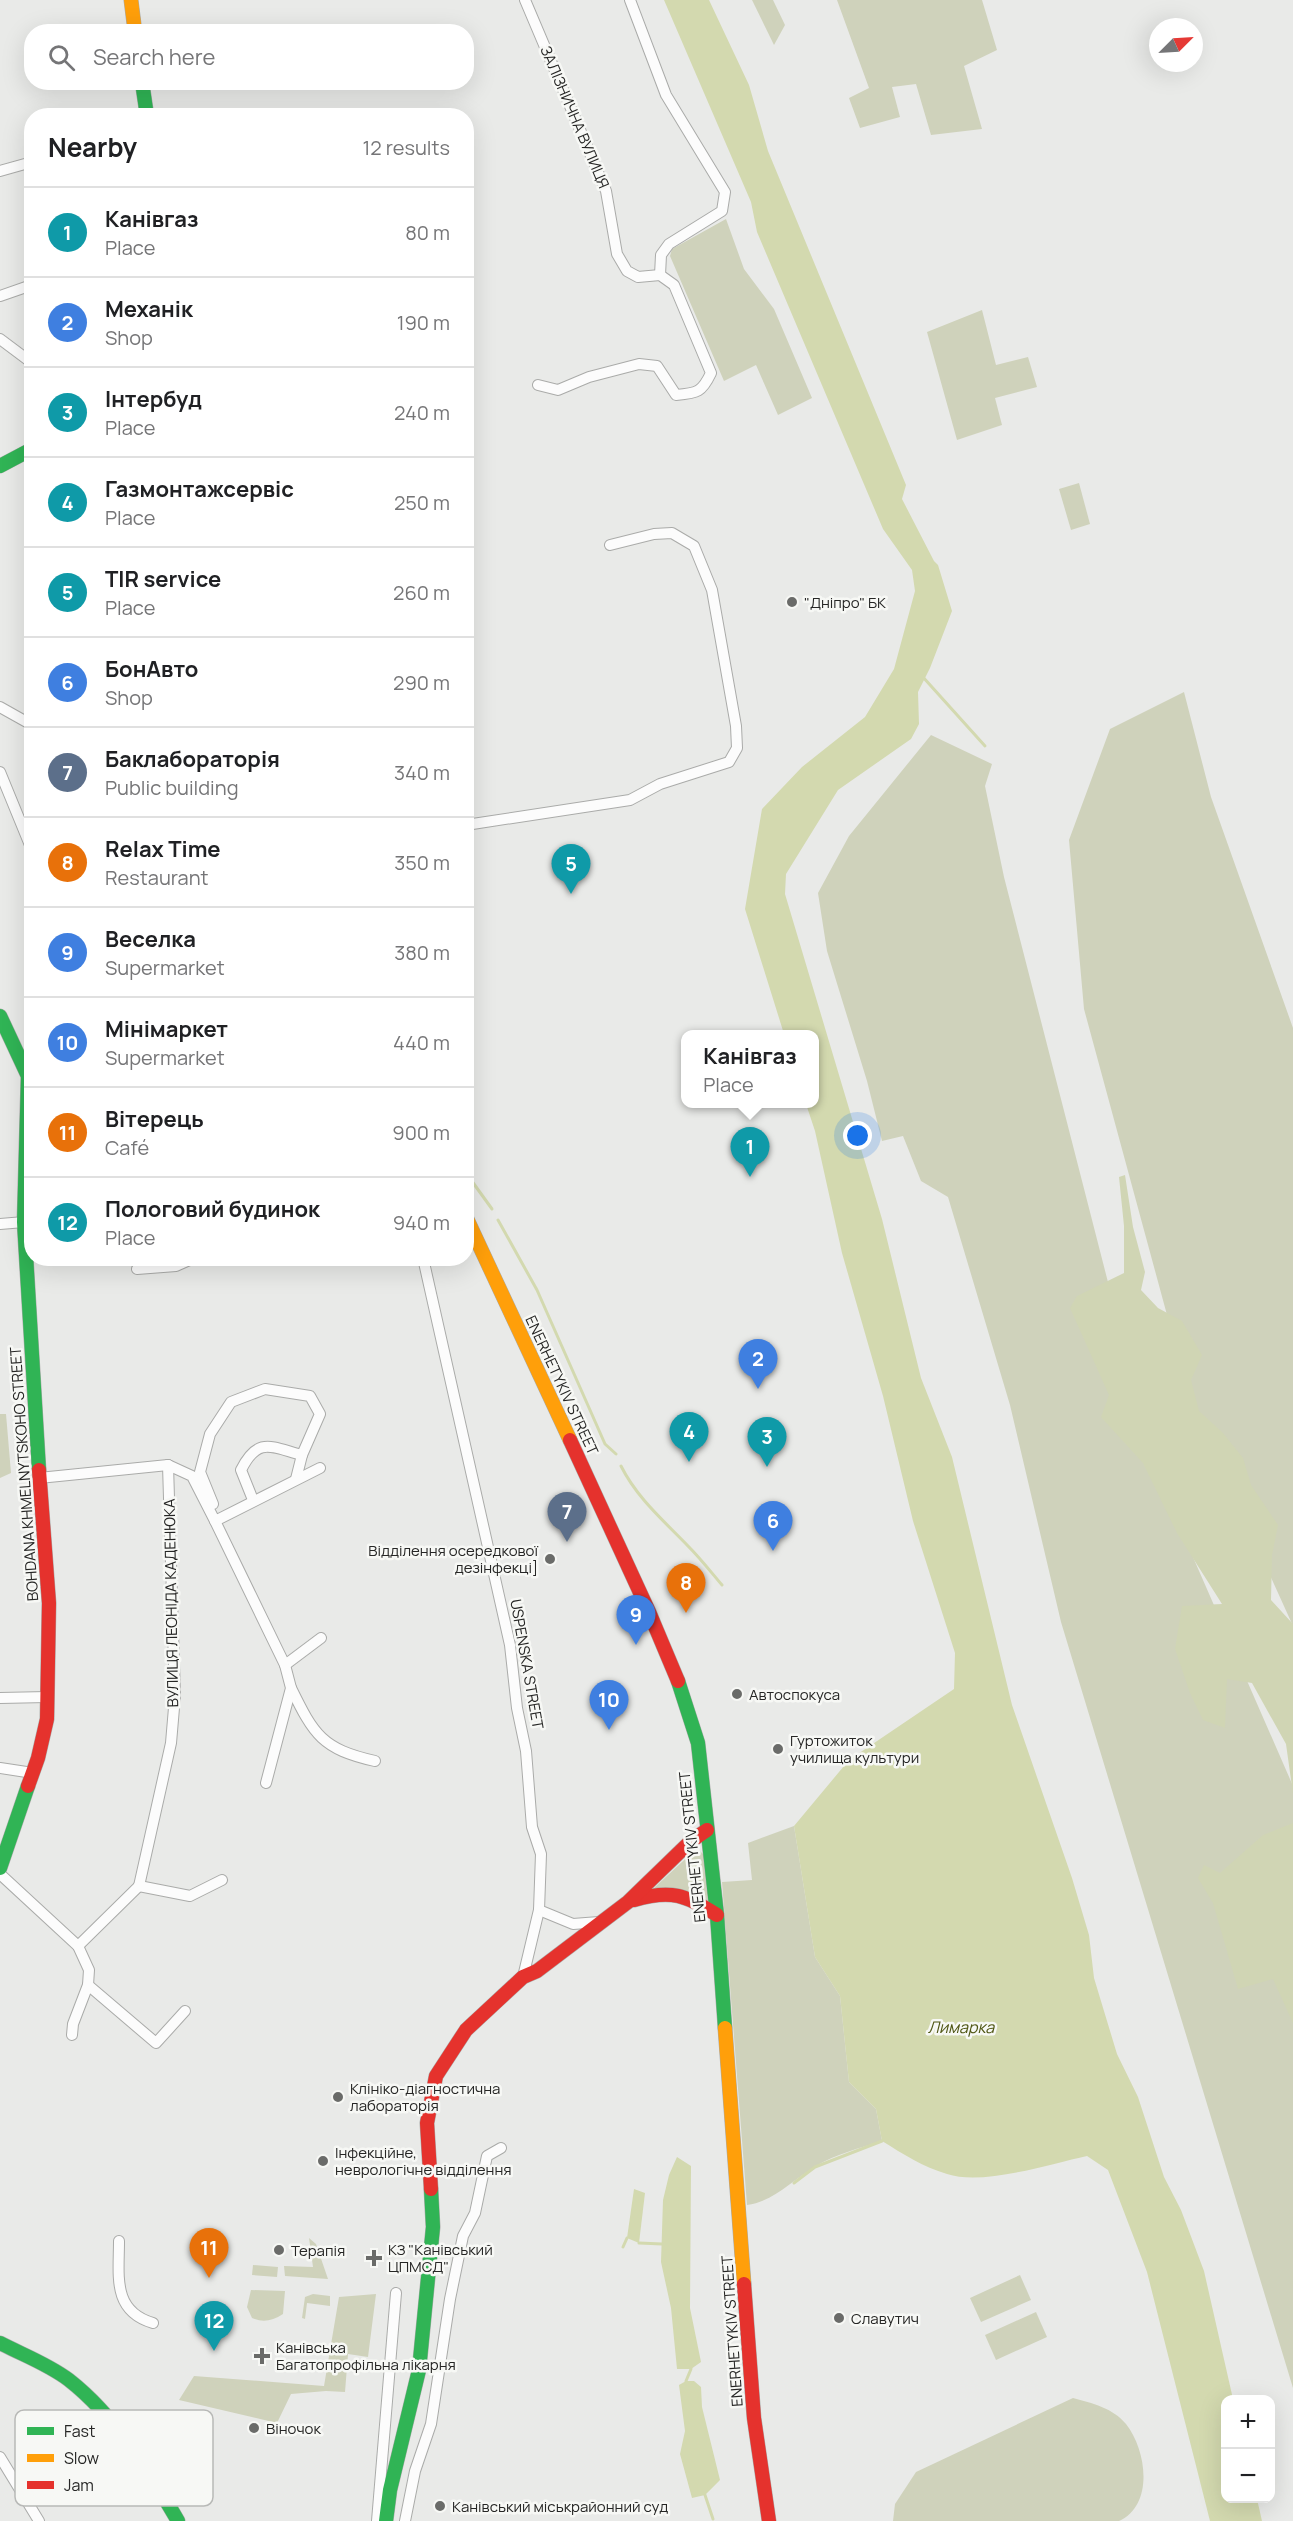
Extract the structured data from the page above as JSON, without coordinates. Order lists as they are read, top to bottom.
{
  "streets": {
    "street": [
      "ЗАЛІЗНИЧНА ВУЛИЦЯ",
      "ENERHETYKIV STREET",
      "BOHDANA KHMELNYTSKOHO STREET",
      "ВУЛИЦЯ ЛЕОНІДА КАДЕНЮКА",
      "USPENSKA STREET"
    ]
  },
  "water": ["Лимарка"],
  "places": {
    "other": [
      "\"Дніпро\" БК",
      "Відділення осередкової дезінфекці]",
      "Автоспокуса",
      "Гуртожиток училища культури",
      "Клініко-діагностична лабораторія",
      "Інфекційне, неврологічне відділення",
      "Терапія",
      "Славутич",
      "Віночок",
      "Канівський міськрайонний суд"
    ],
    "health": ["КЗ \"Канівський ЦПМСД\"", "Канівська Багатопрофільна лікарня"]
  },
  "legend": ["Fast", "Slow", "Jam"],
  "north": "top right",
  "page": {
    "search": "Search here",
    "heading": ["Nearby", "12 results"],
    "list": [
      {
        "mark": "1",
        "name": "Канівгаз",
        "note": "Place",
        "value": "80 m"
      },
      {
        "mark": "2",
        "name": "Механік",
        "note": "Shop",
        "value": "190 m"
      },
      {
        "mark": "3",
        "name": "Інтербуд",
        "note": "Place",
        "value": "240 m"
      },
      {
        "mark": "4",
        "name": "Газмонтажсервіс",
        "note": "Place",
        "value": "250 m"
      },
      {
        "mark": "5",
        "name": "TIR service",
        "note": "Place",
        "value": "260 m"
      },
      {
        "mark": "6",
        "name": "БонАвто",
        "note": "Shop",
        "value": "290 m"
      },
      {
        "mark": "7",
        "name": "Баклабораторія",
        "note": "Public building",
        "value": "340 m"
      },
      {
        "mark": "8",
        "name": "Relax Time",
        "note": "Restaurant",
        "value": "350 m"
      },
      {
        "mark": "9",
        "name": "Веселка",
        "note": "Supermarket",
        "value": "380 m"
      },
      {
        "mark": "10",
        "name": "Мінімаркет",
        "note": "Supermarket",
        "value": "440 m"
      },
      {
        "mark": "11",
        "name": "Вітерець",
        "note": "Café",
        "value": "900 m"
      },
      {
        "mark": "12",
        "name": "Пологовий будинок",
        "note": "Place",
        "value": "940 m"
      }
    ],
    "pins": [
      "5",
      "1",
      "2",
      "4",
      "3",
      "7",
      "6",
      "8",
      "9",
      "10",
      "11",
      "12"
    ],
    "popup": ["Канівгаз", "Place"],
    "map_buttons": ["+", "−"]
  }
}
